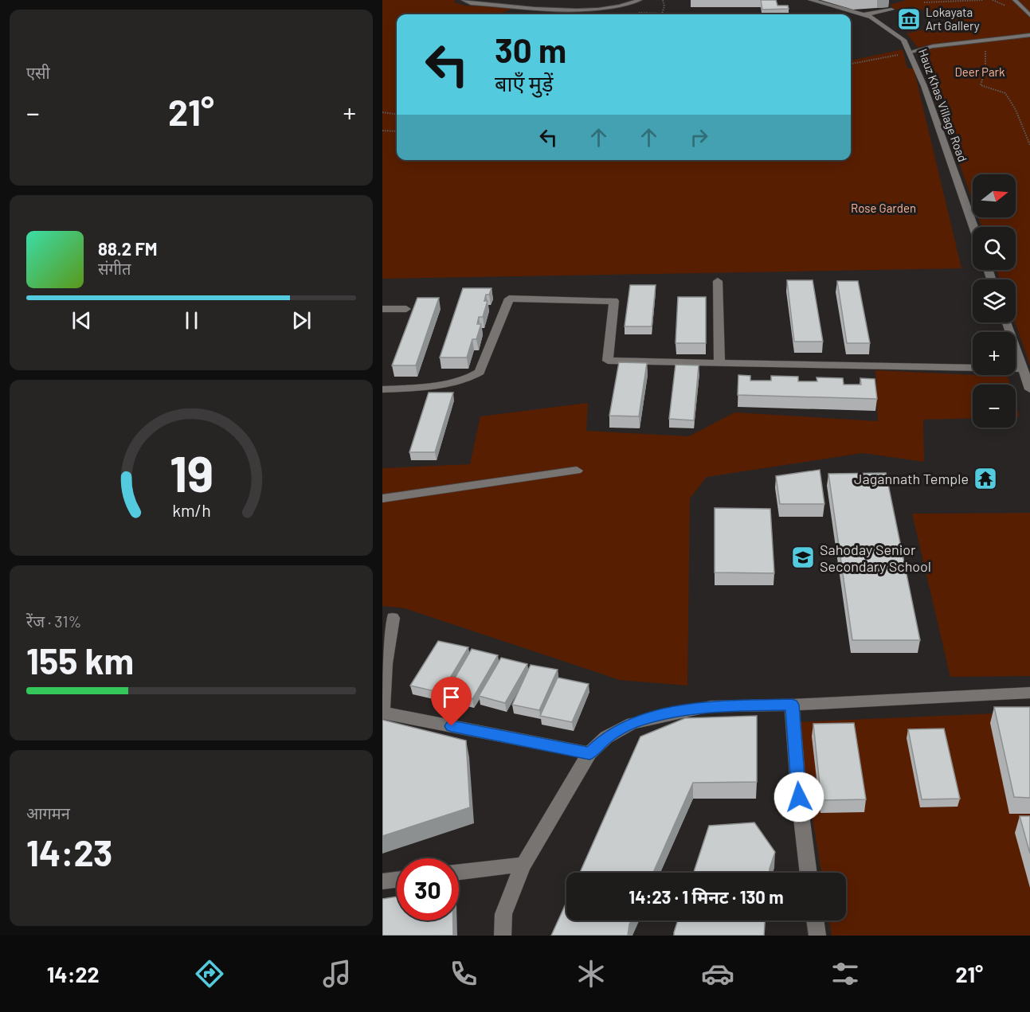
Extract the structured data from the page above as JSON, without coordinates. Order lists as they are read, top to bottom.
{
  "streets": {
    "street": ["Hauz Khas Village Road"]
  },
  "parks": ["Deer Park", "Rose Garden"],
  "places": {
    "museum": ["Lokayata Art Gallery"],
    "temple": ["Jagannath Temple"],
    "school or university": ["Sahoday Senior Secondary School"]
  },
  "north": "right",
  "page": {
    "tile": [
      "एसी",
      ["रेंज · 31%", "155 km"],
      ["आगमन", "14:23"]
    ],
    "turn": ["30 m", "बाएँ मुड़ें"],
    "heat": ["−", "21°", "+"],
    "map_buttons": ["+", "−"],
    "song": ["88.2 FM", "संगीत"],
    "limit": "30",
    "trip": "14:23 · 1 मिनट · 130 m",
    "tabs": ["14:22", "21°"],
    "gauge": ["19", "km/h"]
  }
}
